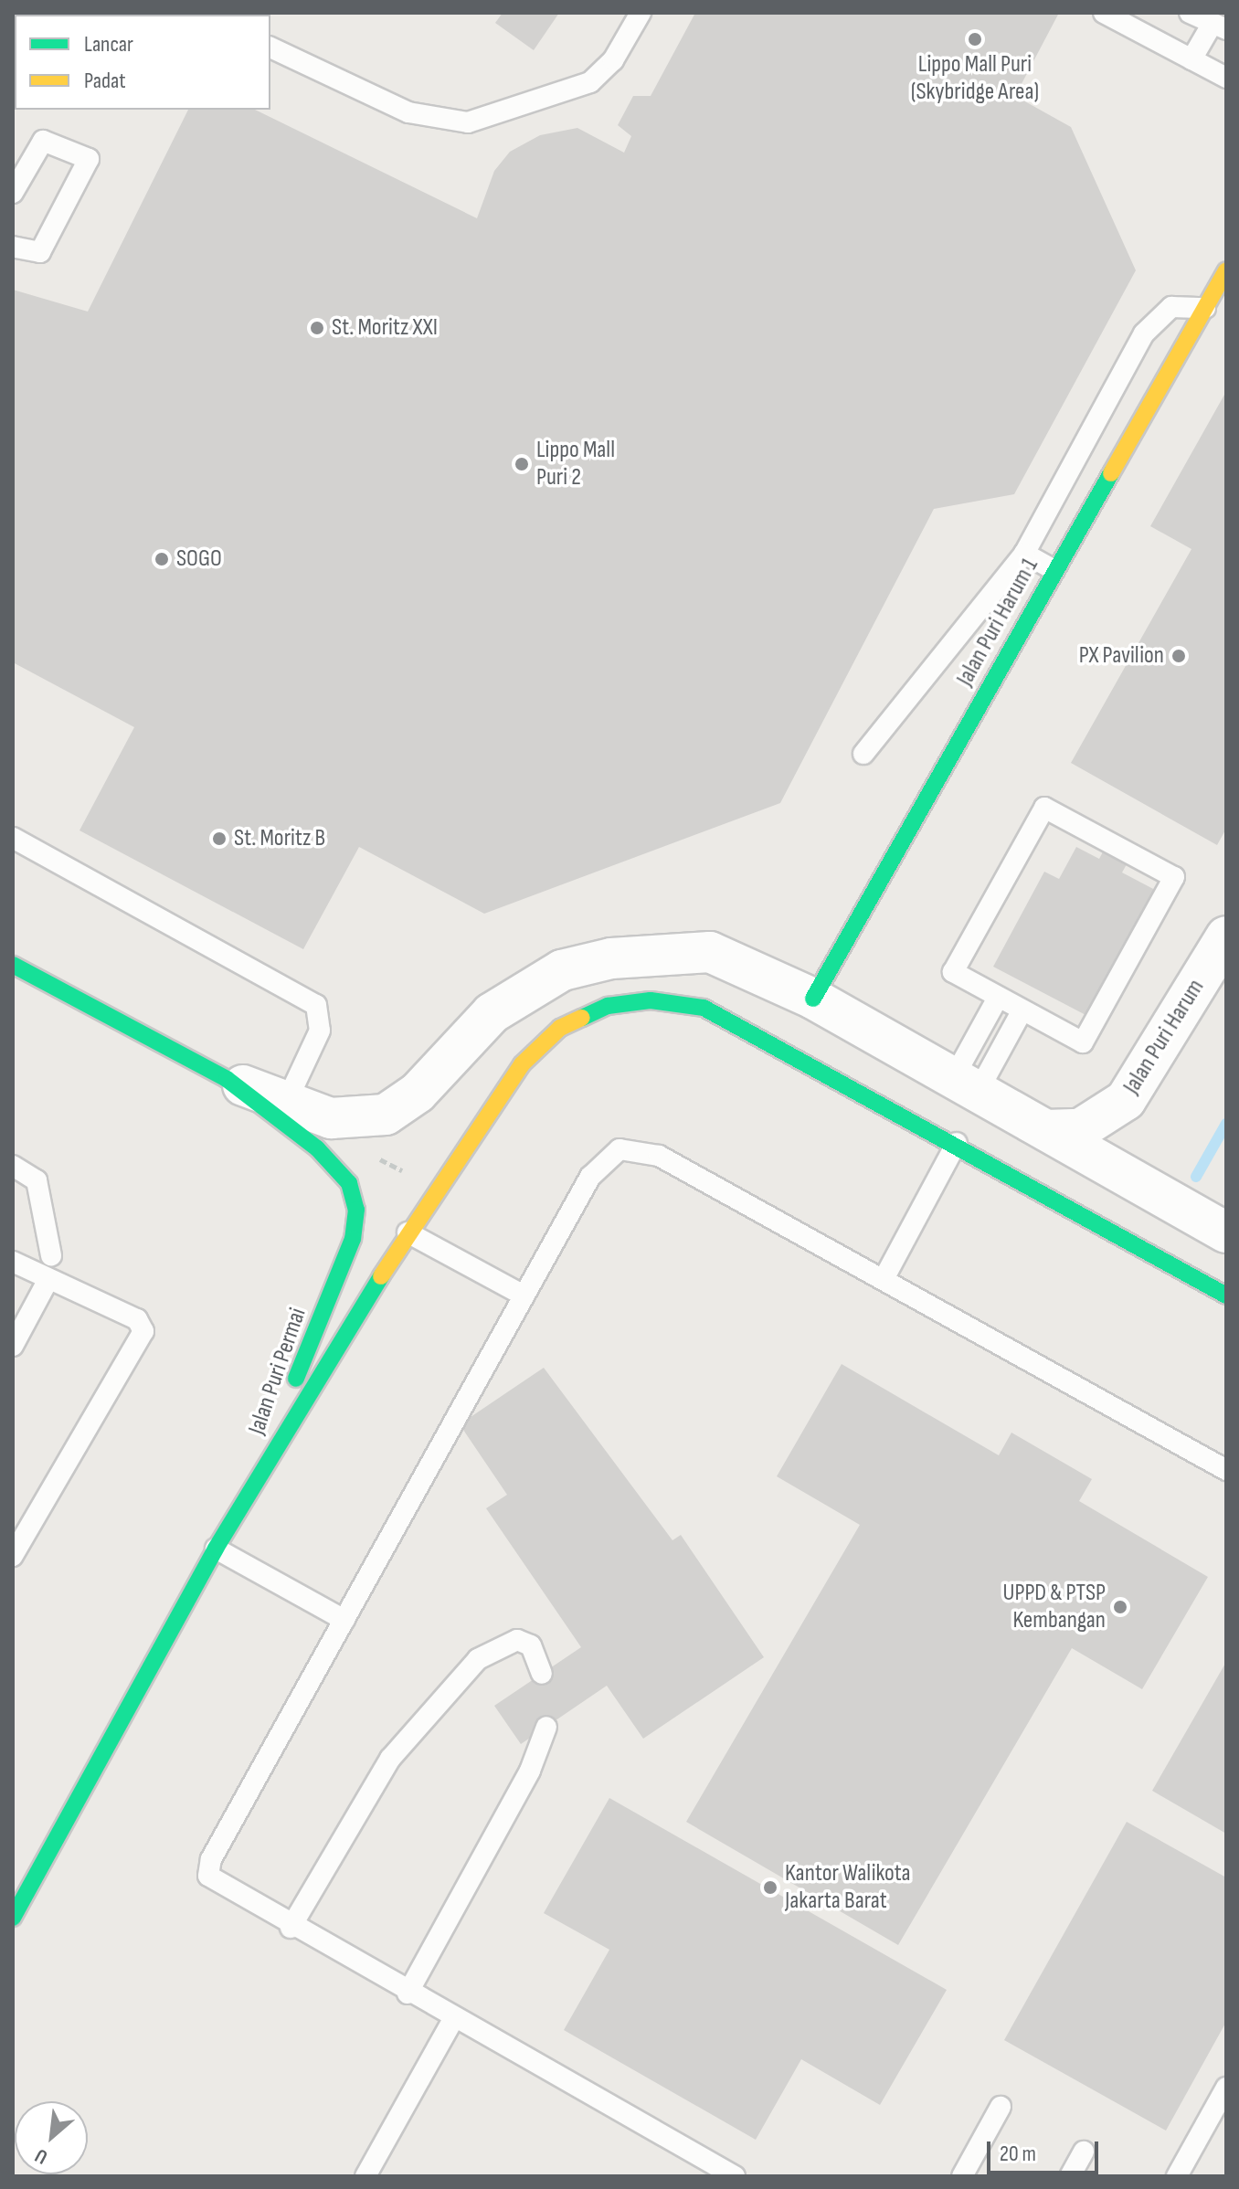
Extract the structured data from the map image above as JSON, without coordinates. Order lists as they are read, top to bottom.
{
  "streets": {
    "street": ["Jalan Puri Harum 1", "Jalan Puri Harum", "Jalan Puri Permai"]
  },
  "places": [
    "Lippo Mall Puri (Skybridge Area)",
    "St. Moritz XXI",
    "Lippo Mall Puri 2",
    "SOGO",
    "PX Pavilion",
    "St. Moritz B",
    "UPPD & PTSP Kembangan",
    "Kantor Walikota Jakarta Barat"
  ],
  "legend": ["Lancar", "Padat"],
  "scale_bar": "20 m",
  "north": "bottom left"
}
